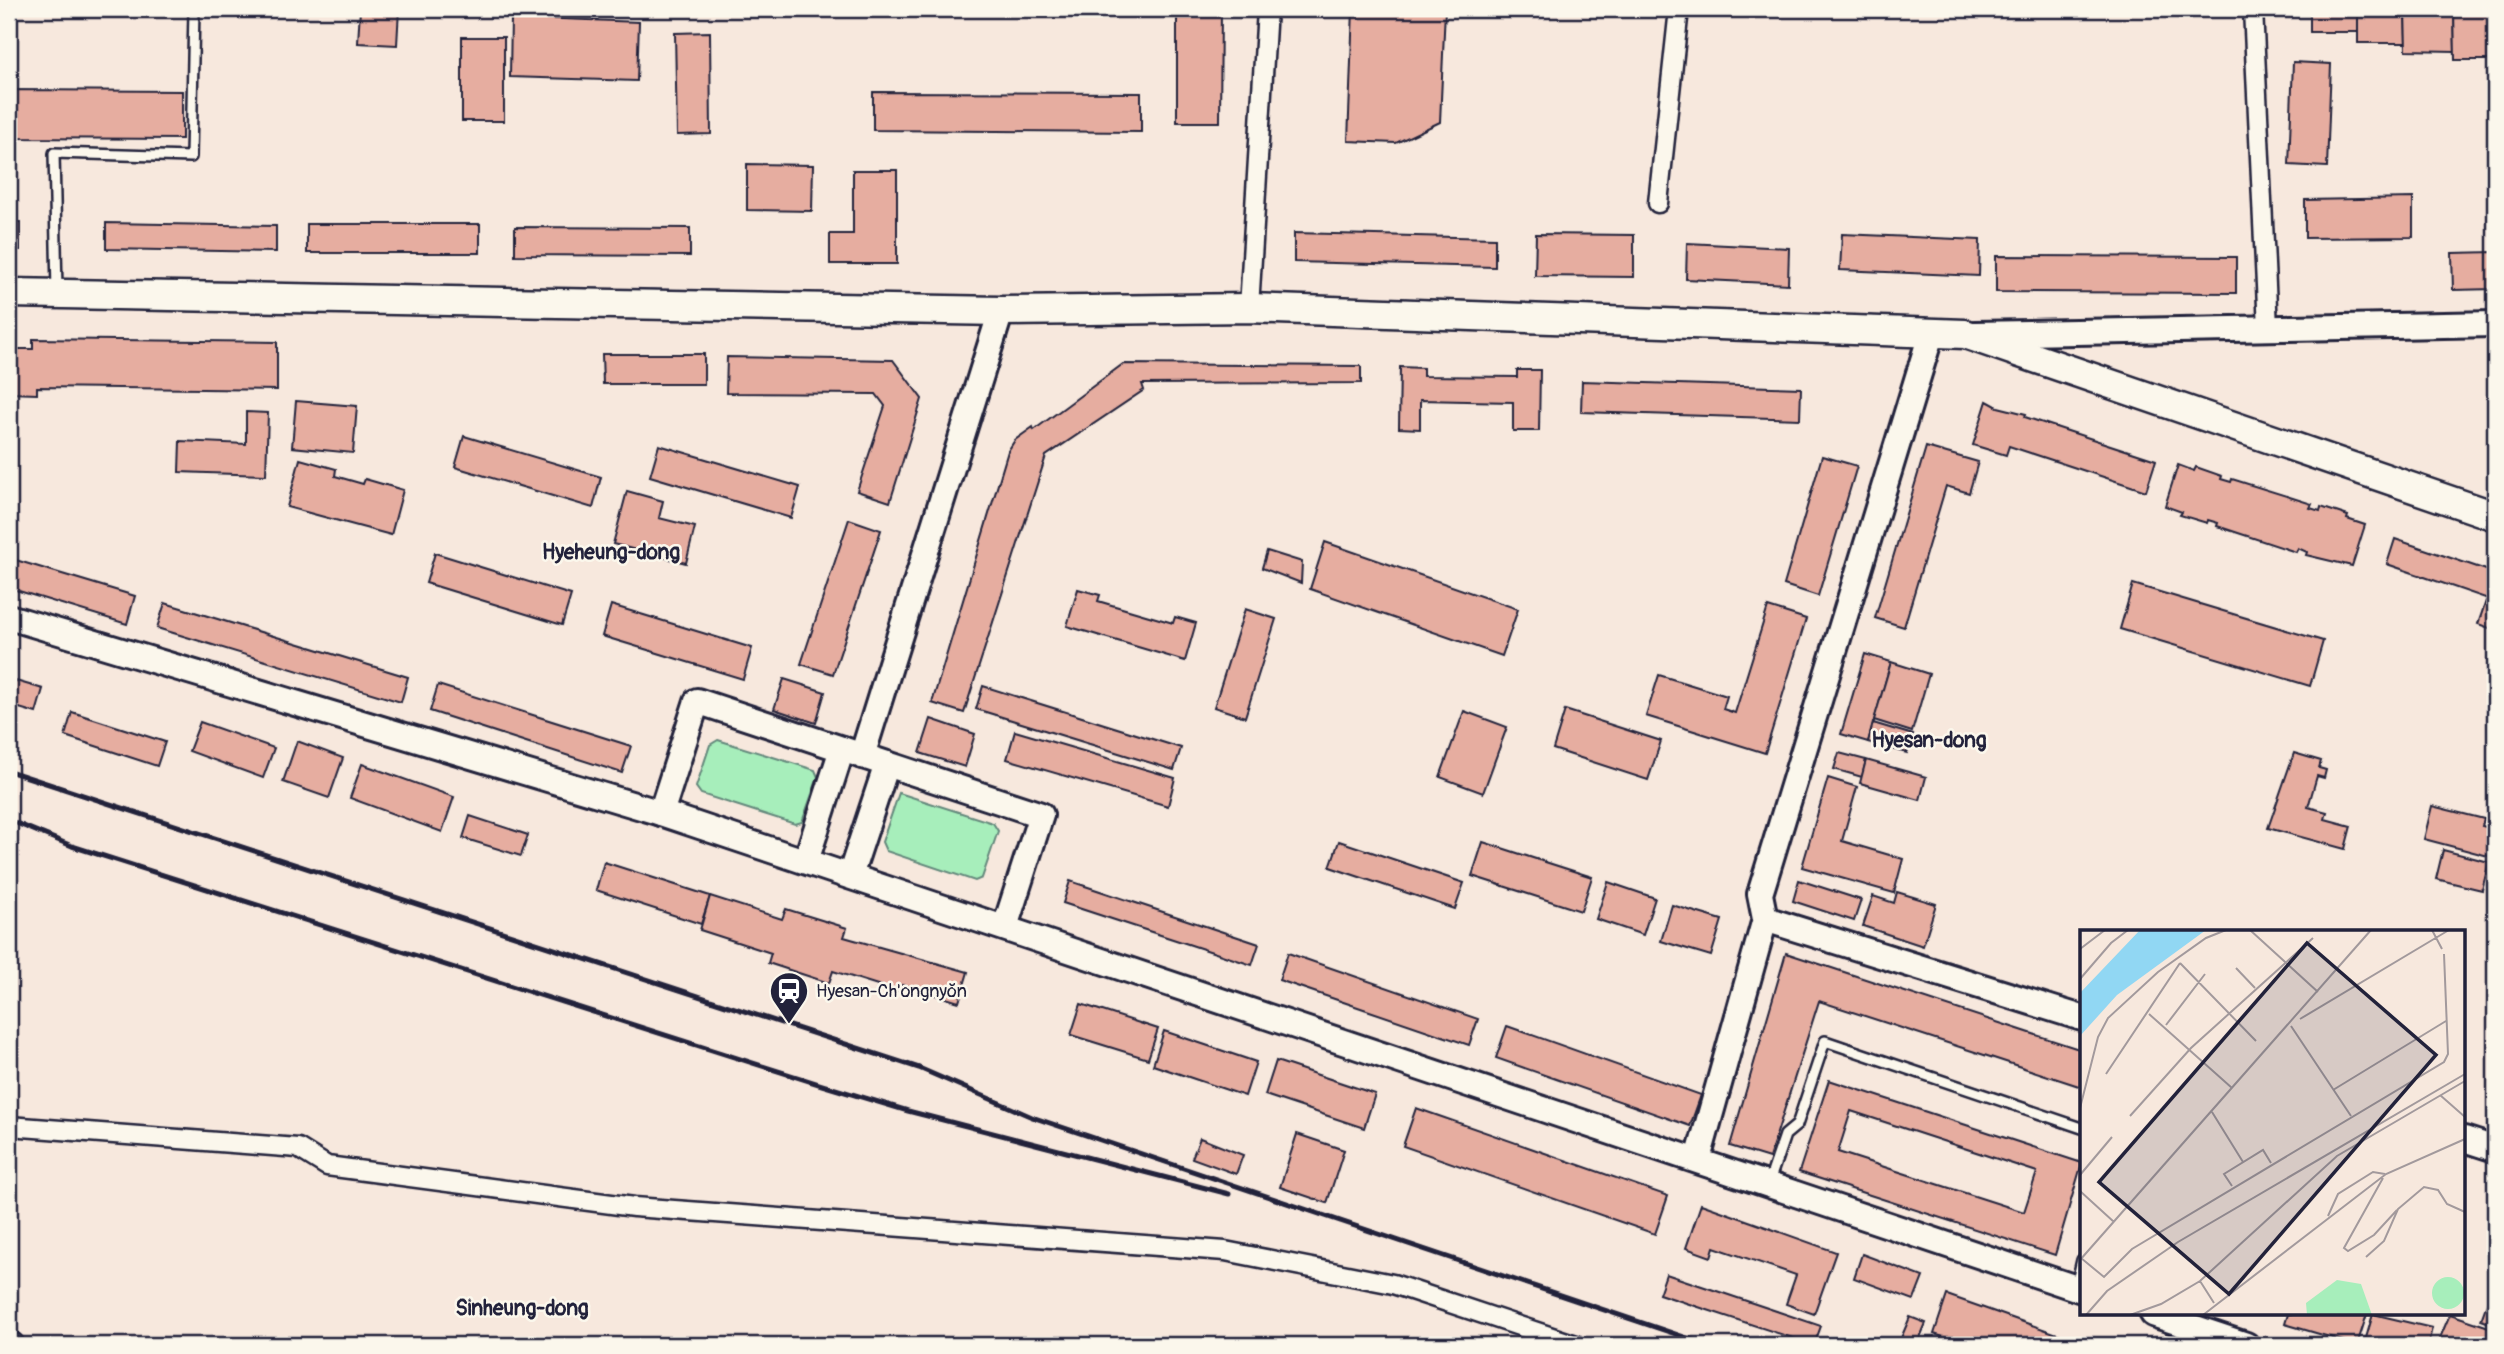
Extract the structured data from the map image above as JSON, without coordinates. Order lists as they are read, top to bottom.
{
  "districts": ["Hyeheung-dong", "Hyesan-dong", "Sinheung-dong"],
  "places": {
    "station": ["Hyesan-Ch'ongnyŏn"]
  }
}
